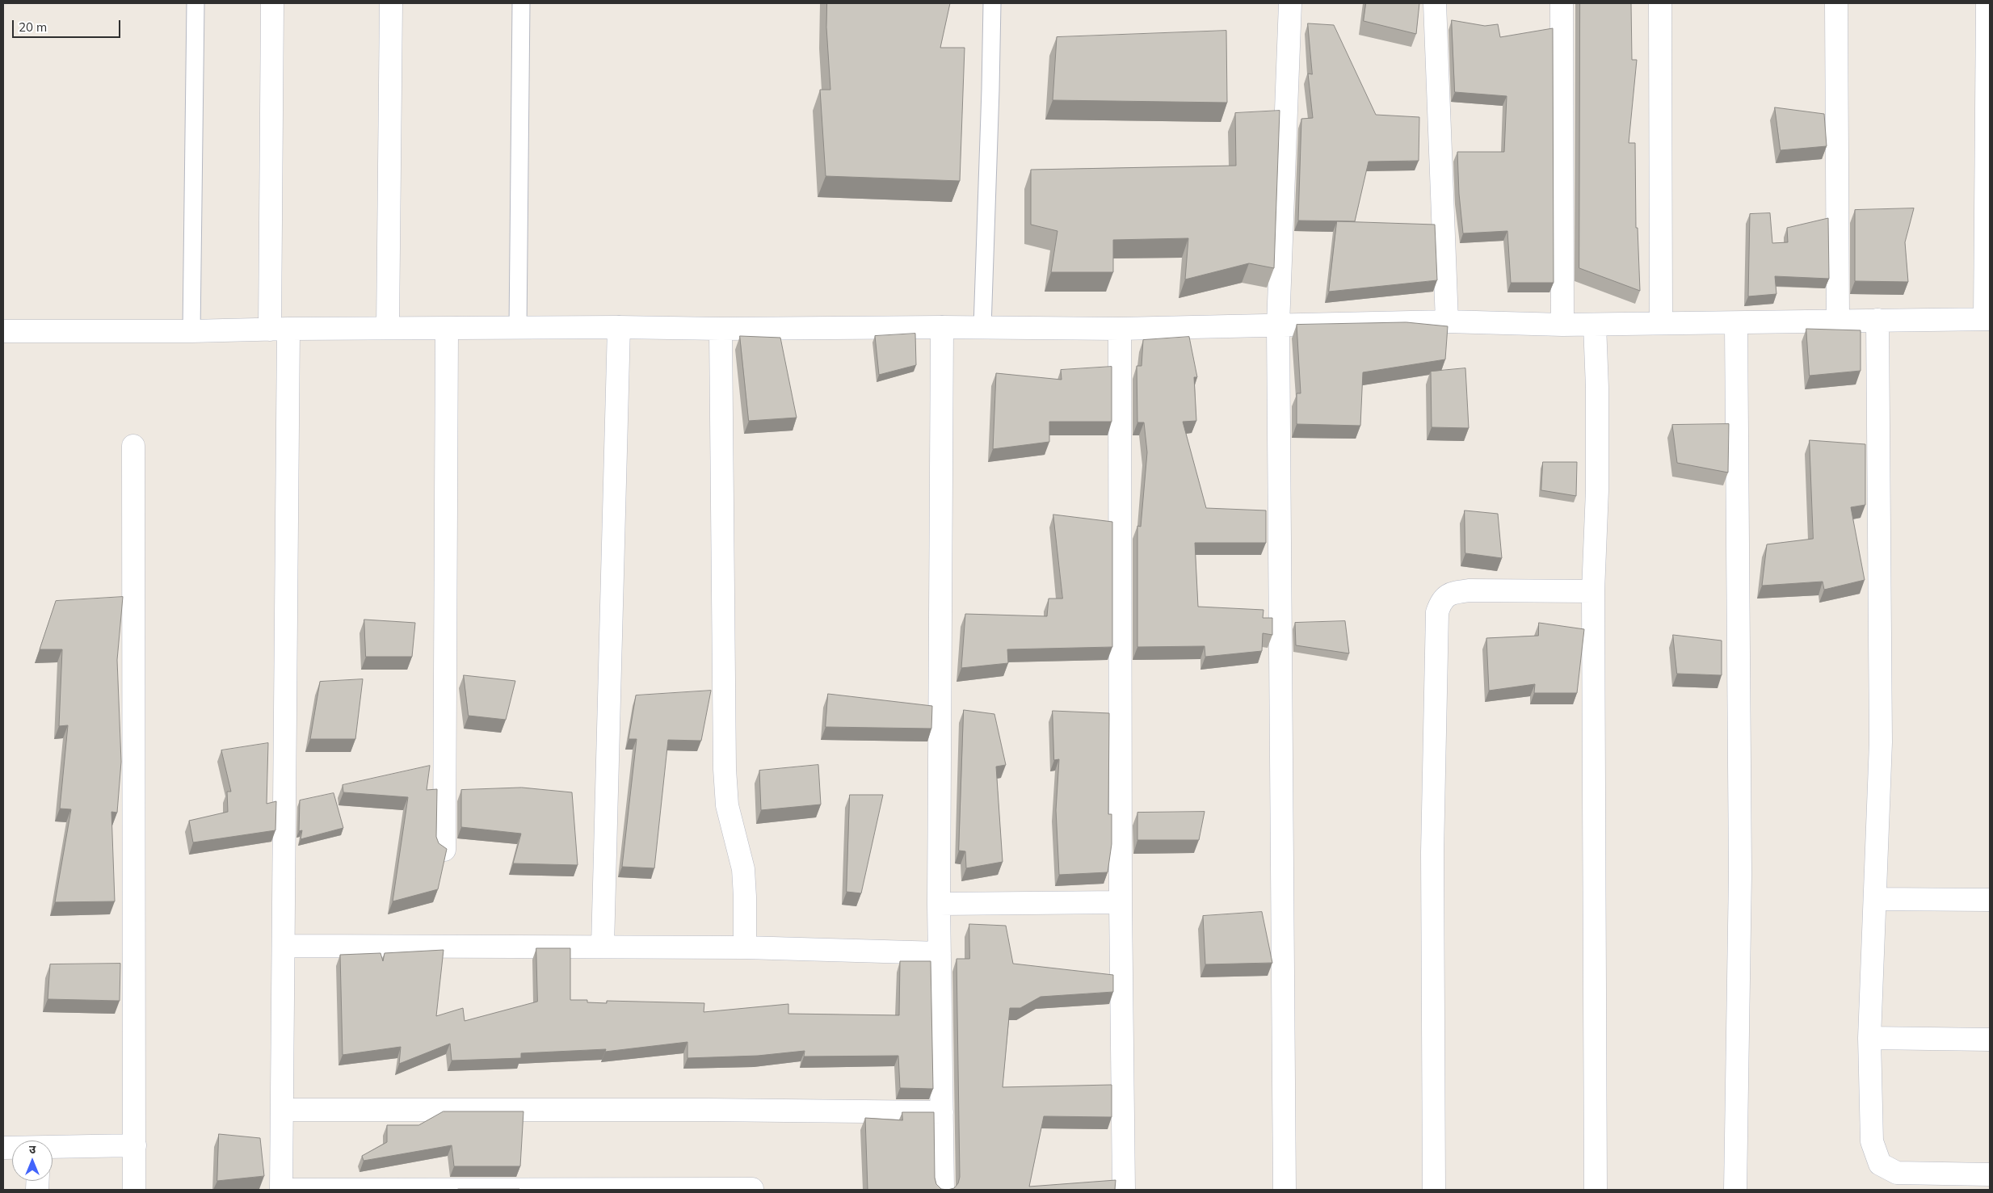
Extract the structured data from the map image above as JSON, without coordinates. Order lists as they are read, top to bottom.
{
  "scale_bar": "20 m",
  "north": "top"
}
